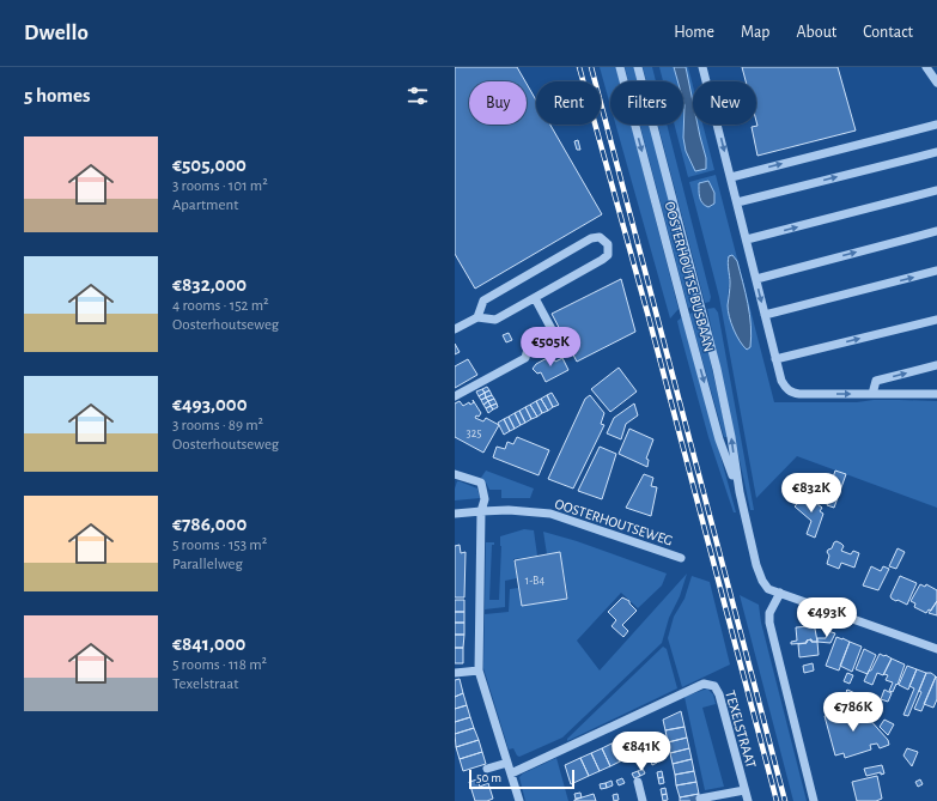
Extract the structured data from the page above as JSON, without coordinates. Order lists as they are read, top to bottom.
{
  "streets": {
    "street": ["OOSTERHOUTSE BUSBAAN", "OOSTERHOUTSEWEG", "TEXELSTRAAT"]
  },
  "house_numbers": ["325", "1-B4"],
  "scale_bar": "50 m",
  "page": {
    "header": "Dwello",
    "nav": [
      "Home",
      "Map",
      "About",
      "Contact"
    ],
    "heading": "5 homes",
    "chip": [
      "Buy",
      "Rent",
      "Filters",
      "New"
    ],
    "list": [
      {
        "name": "€505,000",
        "note": "3 rooms · 101 m² · Apartment"
      },
      {
        "name": "€832,000",
        "note": "4 rooms · 152 m² · Oosterhoutseweg"
      },
      {
        "name": "€493,000",
        "note": "3 rooms · 89 m² · Oosterhoutseweg"
      },
      {
        "name": "€786,000",
        "note": "5 rooms · 153 m² · Parallelweg"
      },
      {
        "name": "€841,000",
        "note": "5 rooms · 118 m² · Texelstraat"
      }
    ],
    "price": [
      "€505K",
      "€832K",
      "€493K",
      "€786K",
      "€841K"
    ],
    "scale": "50 m"
  }
}
